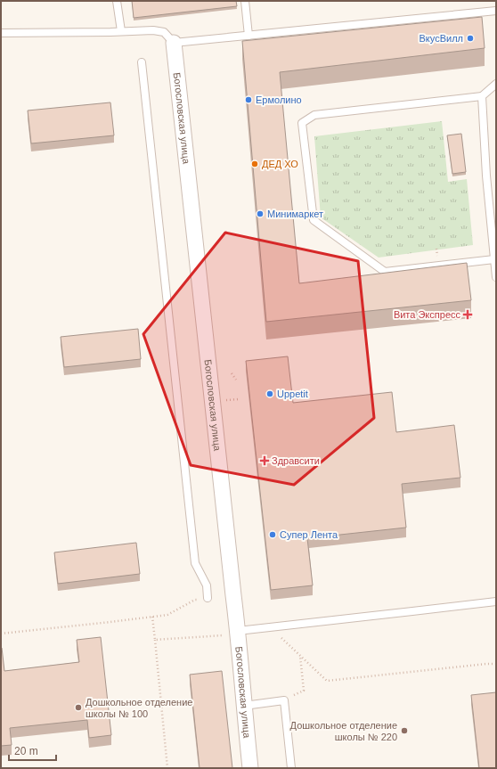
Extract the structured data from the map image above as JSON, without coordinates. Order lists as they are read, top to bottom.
{
  "streets": {
    "street": ["Богословская улица"]
  },
  "places": {
    "other": [
      "ВкусВилл",
      "Ермолино",
      "ДЕД ХО",
      "Минимаркет",
      "Uppetit",
      "Супер Лента",
      "Дошкольное отделение школы № 100",
      "Дошкольное отделение школы № 220"
    ],
    "health": ["Вита Экспресс", "Здравсити"]
  },
  "scale_bar": "20 m"
}
